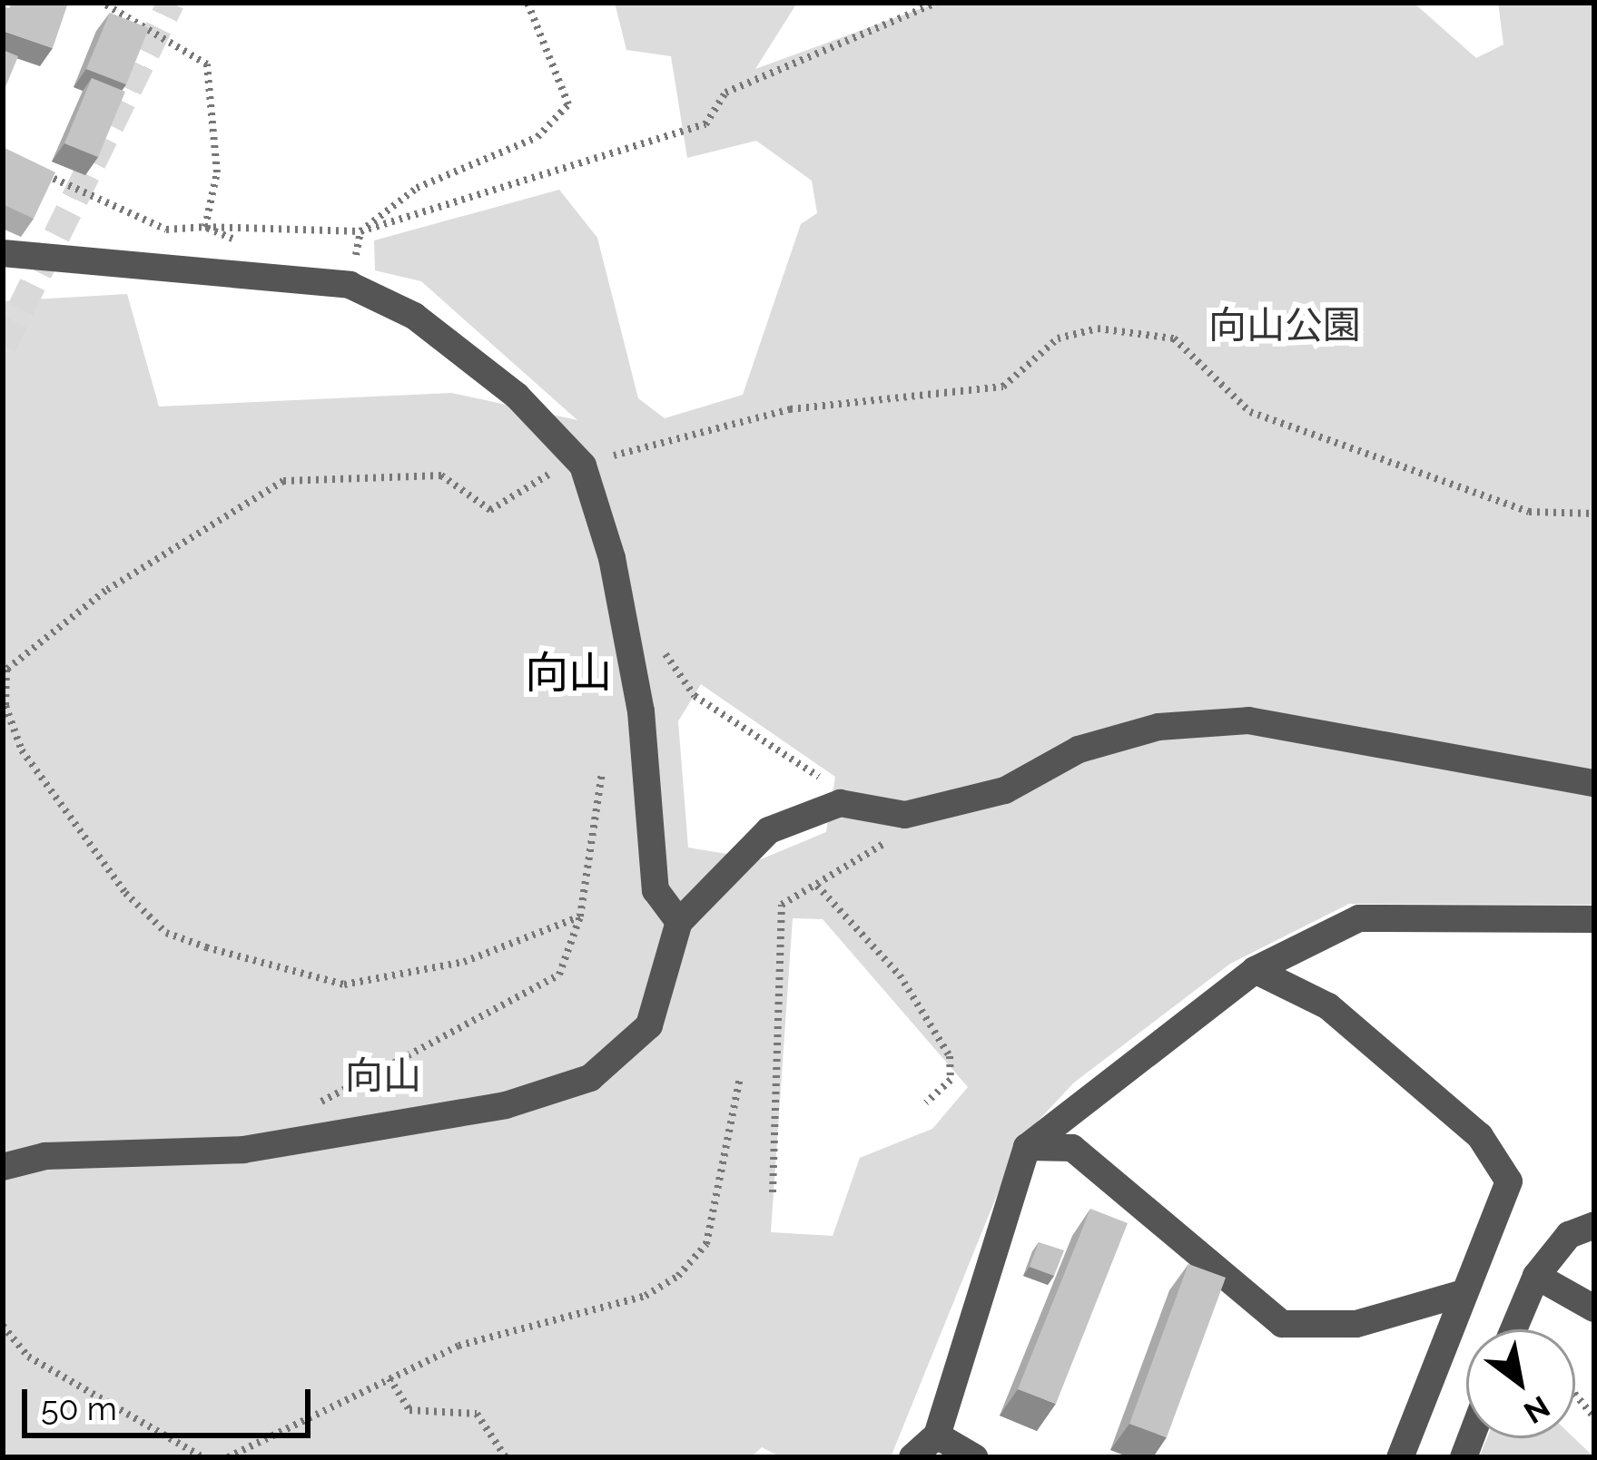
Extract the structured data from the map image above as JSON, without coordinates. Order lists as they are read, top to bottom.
{
  "districts": ["向山"],
  "parks": ["向山公園", "向山"],
  "scale_bar": "50 m",
  "north": "bottom right"
}
